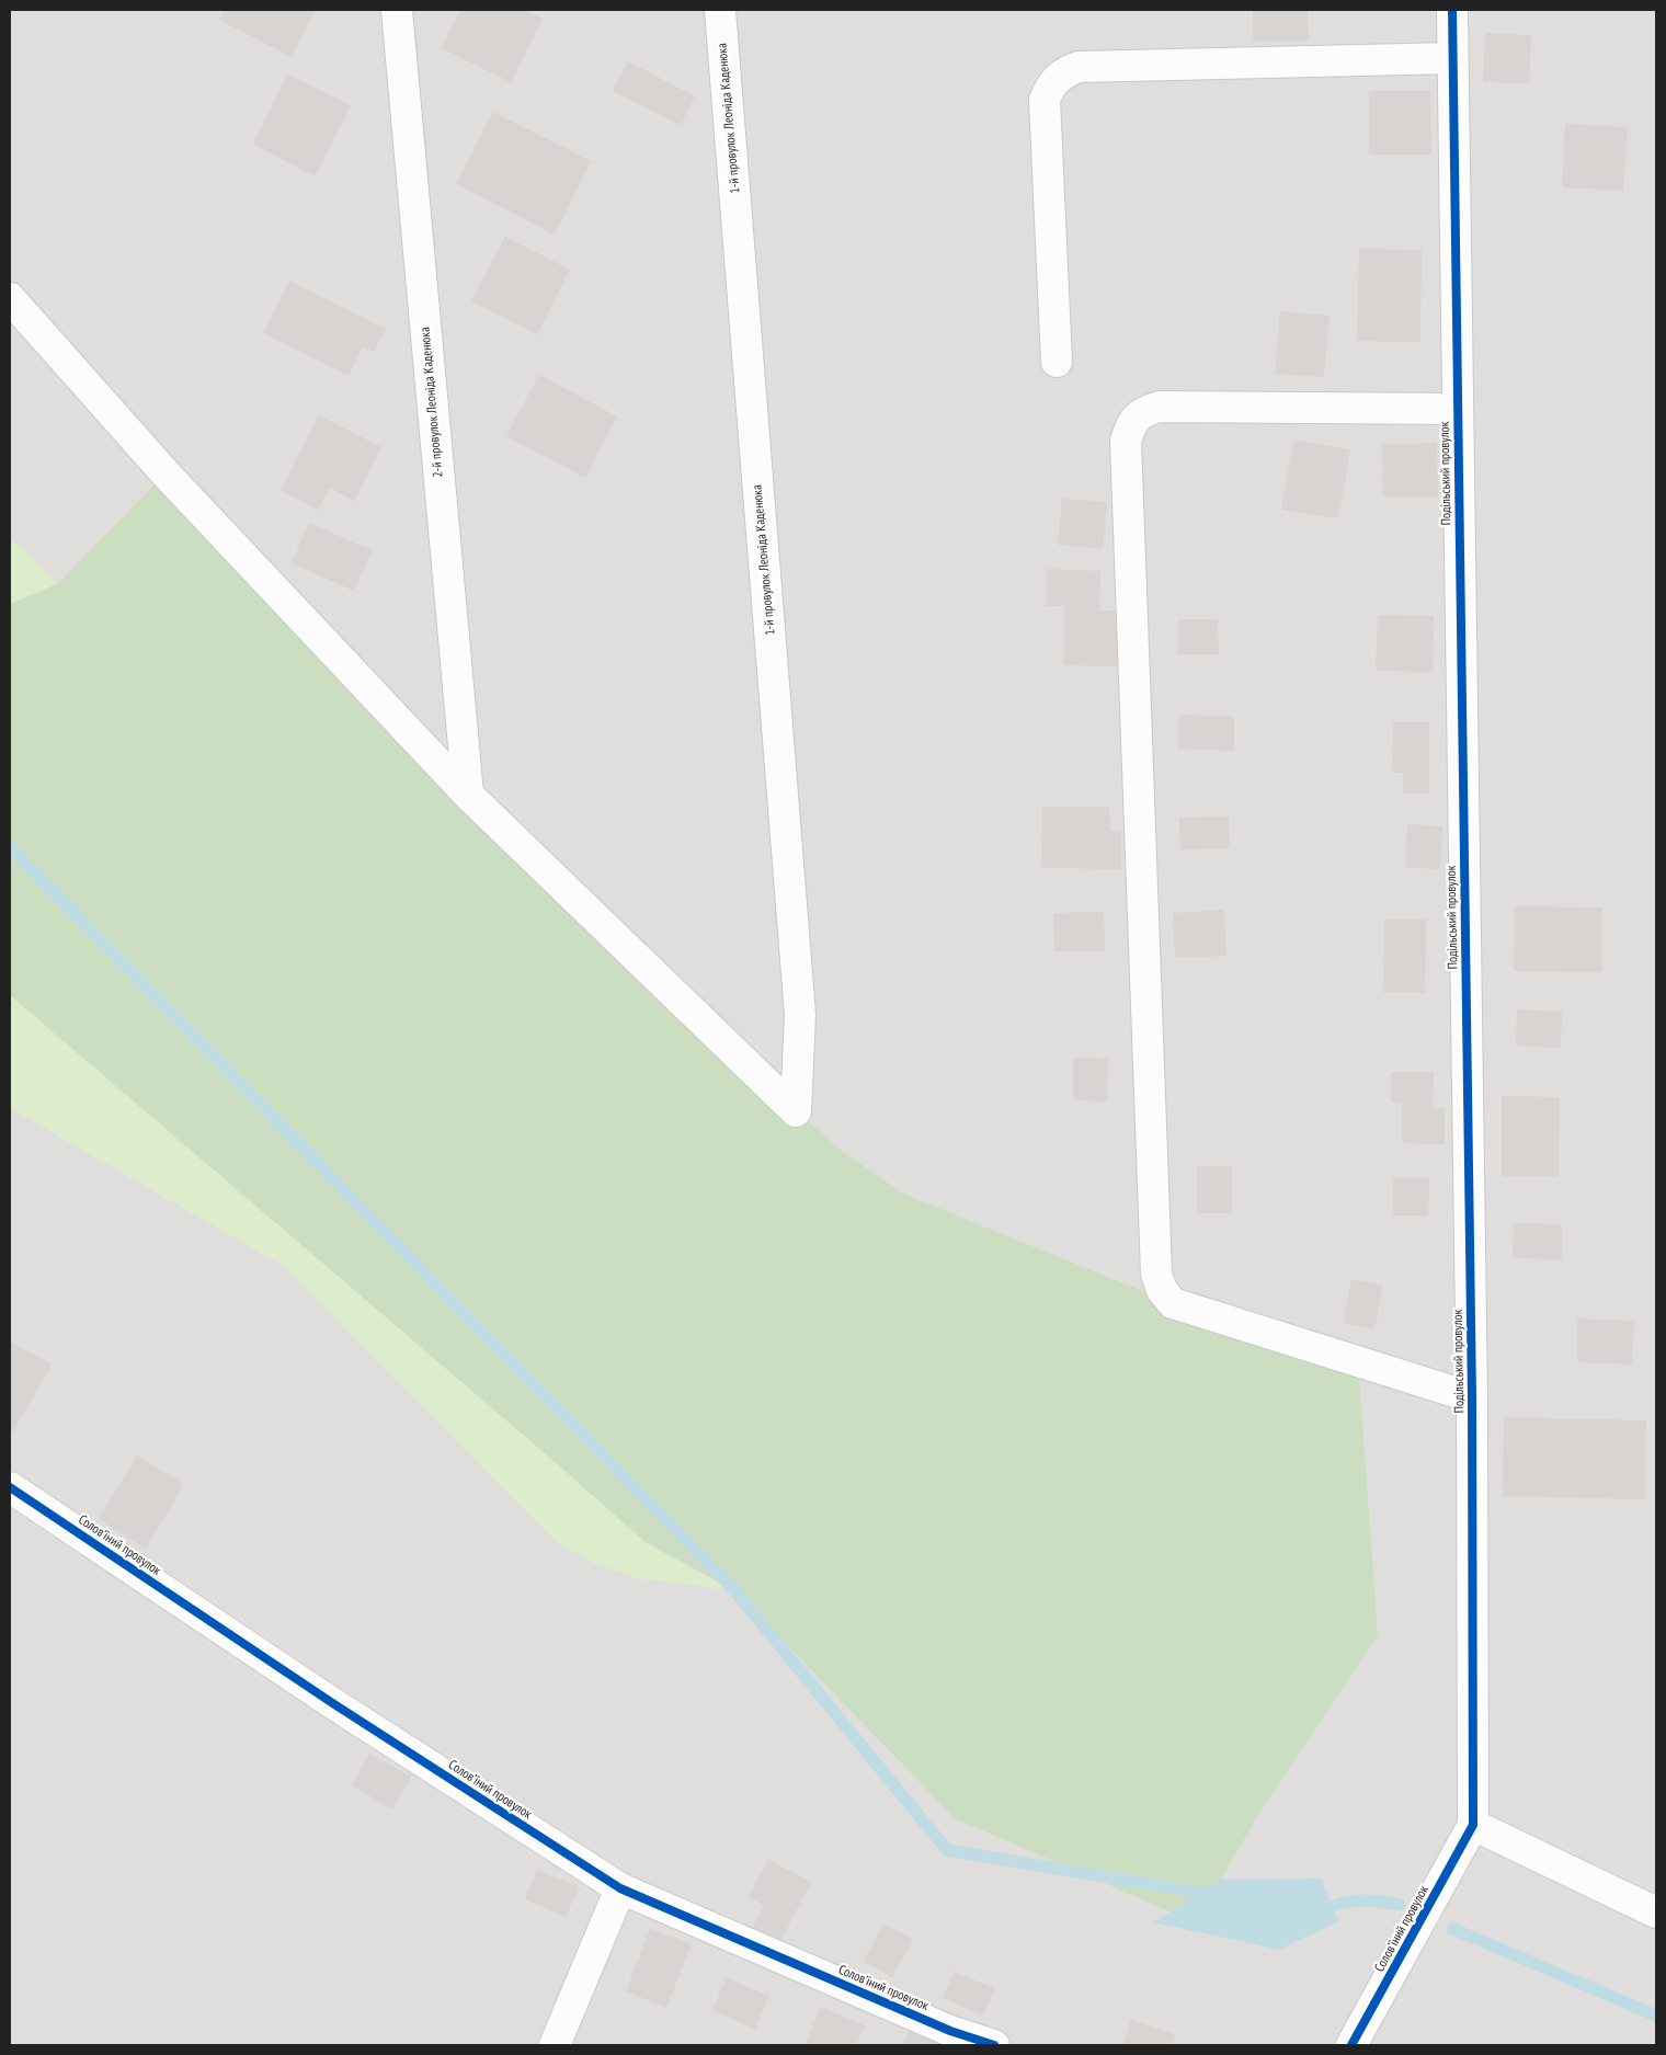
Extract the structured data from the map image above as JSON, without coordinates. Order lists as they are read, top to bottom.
{
  "streets": {
    "street": [
      "1-й провулок Леоніда Каденюка",
      "2-й провулок Леоніда Каденюка",
      "Подільський провулок",
      "Соловʼїний провулок"
    ]
  },
  "crossings": [
    ["1-й провулок Леоніда Каденюка", "2-й провулок Леоніда Каденюка"],
    ["Подільський провулок", "Соловʼїний провулок"]
  ]
}
